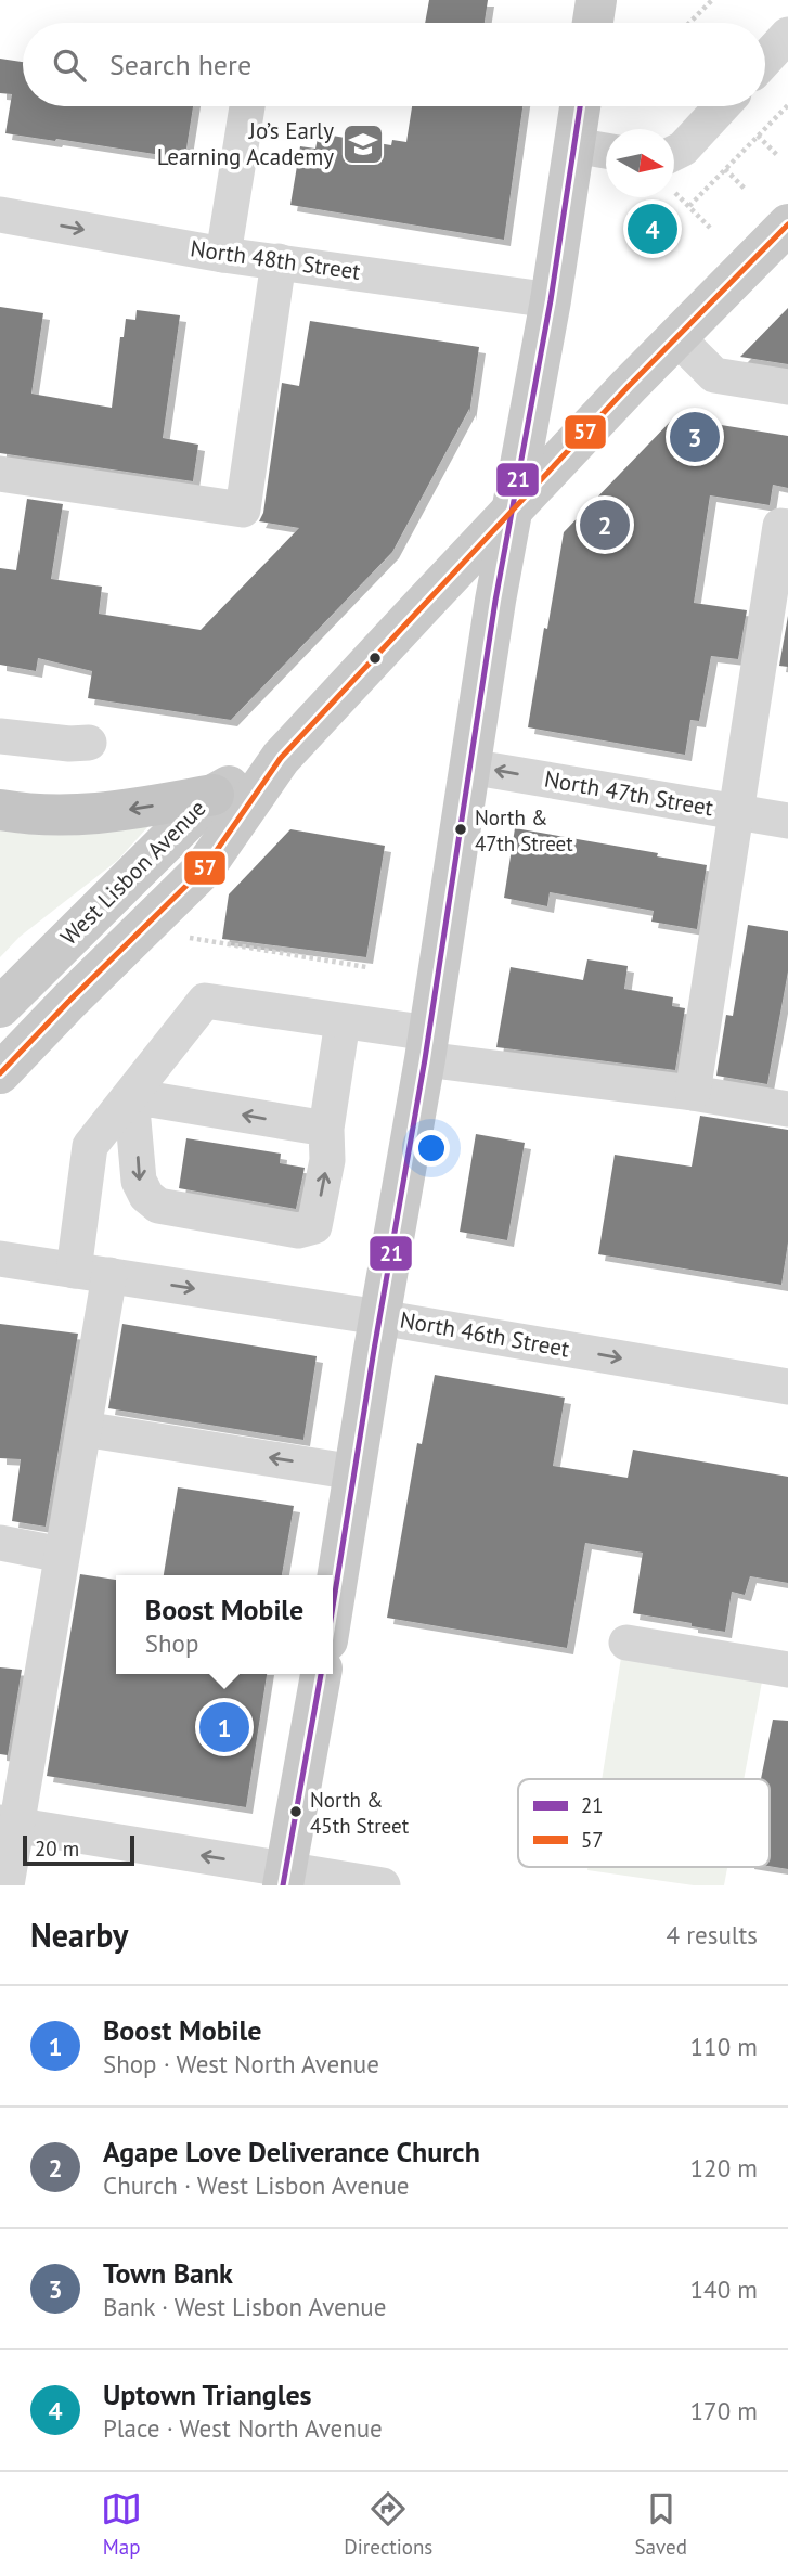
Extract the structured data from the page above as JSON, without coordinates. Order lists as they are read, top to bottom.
{
  "streets": {
    "main road": ["West Lisbon Avenue"],
    "street": ["North 48th Street", "North 47th Street", "North 46th Street"]
  },
  "one_way": ["North 48th Street"],
  "places": {
    "school or university": ["Jo’s Early Learning Academy"],
    "other": ["North & 47th Street", "North & 45th Street"]
  },
  "lines": ["transit line 21", "transit line 57"],
  "legend": ["21", "57"],
  "scale_bar": "20 m",
  "north": "right",
  "page": {
    "search": "Search here",
    "pins": [
      "4",
      "3",
      "2",
      "1"
    ],
    "popup": ["Boost Mobile", "Shop"],
    "scale": "20 m",
    "heading": ["Nearby", "4 results"],
    "list": [
      {
        "mark": "1",
        "name": "Boost Mobile",
        "note": "Shop · West North Avenue",
        "value": "110 m"
      },
      {
        "mark": "2",
        "name": "Agape Love Deliverance Church",
        "note": "Church · West Lisbon Avenue",
        "value": "120 m"
      },
      {
        "mark": "3",
        "name": "Town Bank",
        "note": "Bank · West Lisbon Avenue",
        "value": "140 m"
      },
      {
        "mark": "4",
        "name": "Uptown Triangles",
        "note": "Place · West North Avenue",
        "value": "170 m"
      }
    ],
    "nav": ["Map", "Directions", "Saved"]
  }
}
